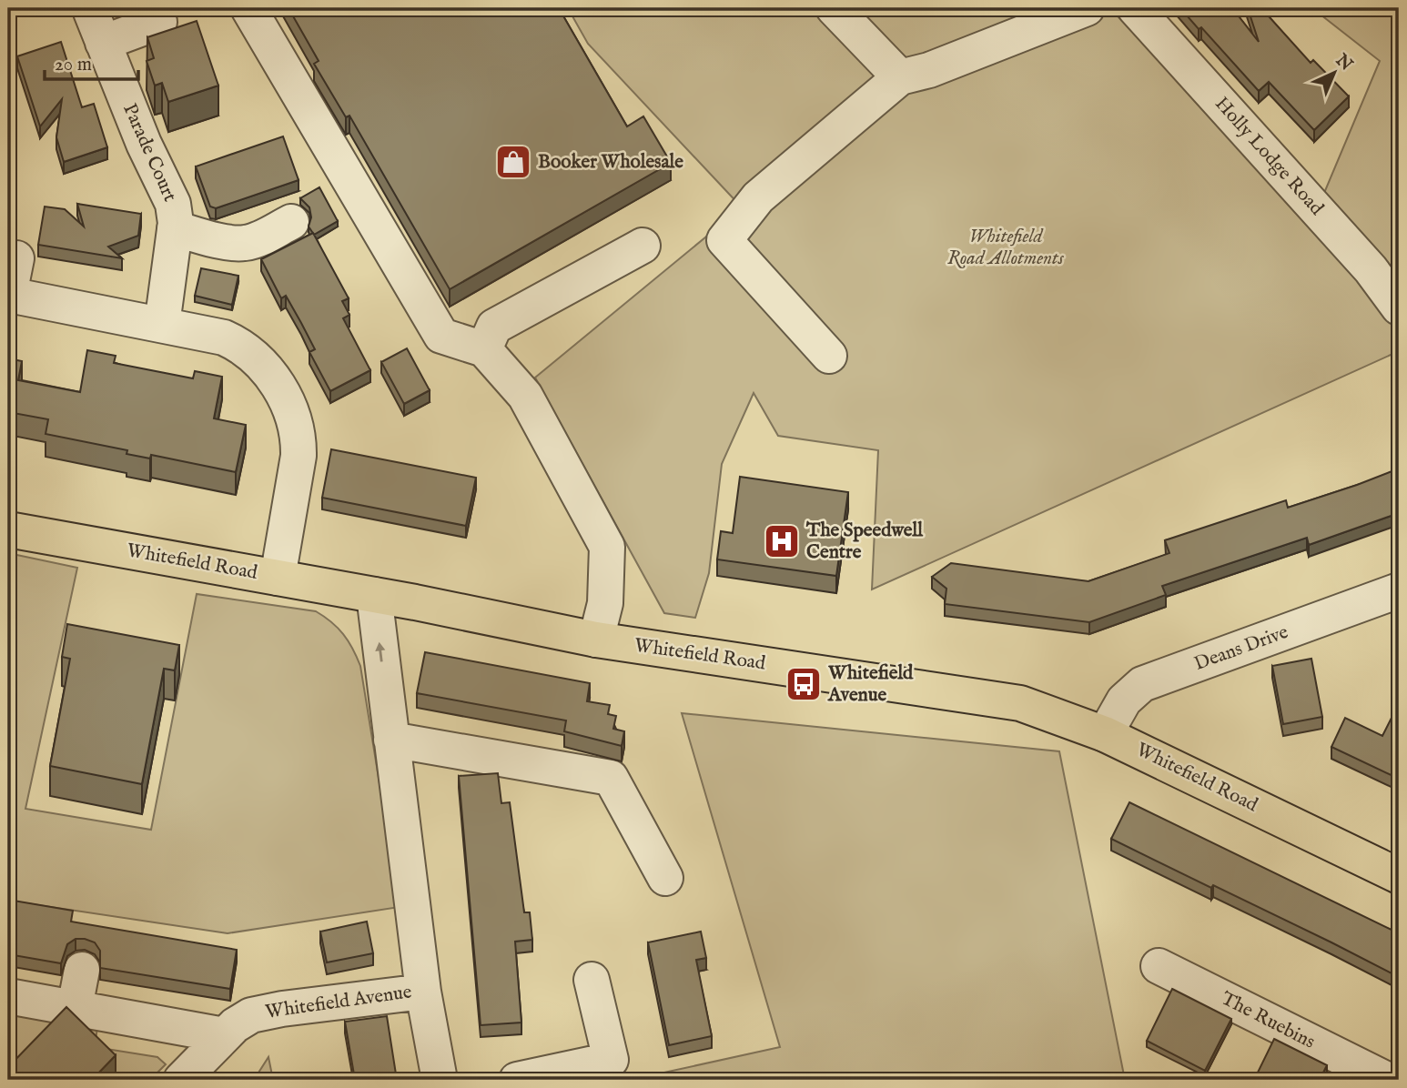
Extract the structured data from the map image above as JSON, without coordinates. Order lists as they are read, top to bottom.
{
  "streets": {
    "main road": ["Whitefield Road"],
    "street": [
      "Parade Court",
      "Holly Lodge Road",
      "Deans Drive",
      "Whitefield Avenue",
      "The Ruebins"
    ]
  },
  "crossings": [
    ["Whitefield Road", "Deans Drive"],
    ["Whitefield Road", "Whitefield Avenue"]
  ],
  "parks": ["Whitefield Road Allotments"],
  "places": {
    "shop": ["Booker Wholesale"],
    "hospital": ["The Speedwell Centre"],
    "bus stop": ["Whitefield Avenue"]
  },
  "scale_bar": "20 m",
  "north": "top right"
}
